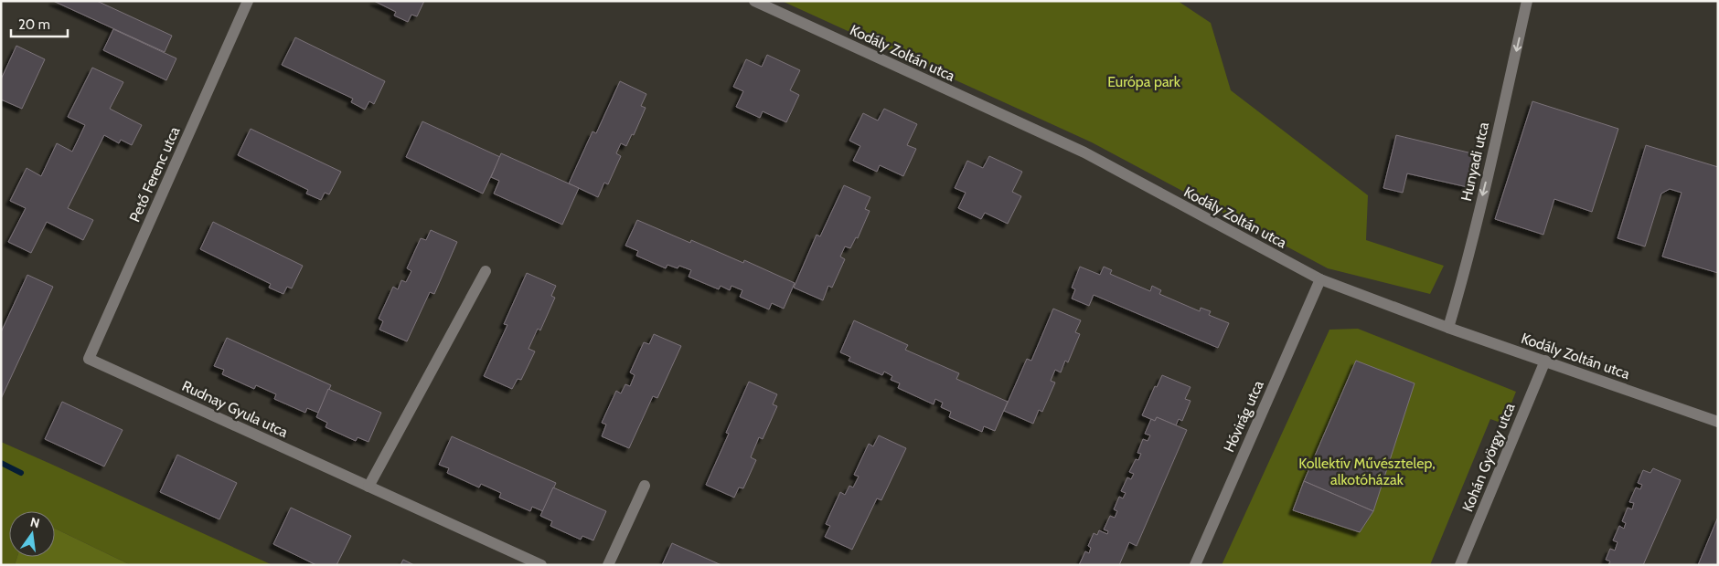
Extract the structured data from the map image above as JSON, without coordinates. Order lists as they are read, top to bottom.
{
  "streets": {
    "street": [
      "Kodály Zoltán utca",
      "Hunyadi utca",
      "Pető Ferenc utca",
      "Rudnay Gyula utca",
      "Hóvirág utca",
      "Kohán György utca"
    ]
  },
  "crossings": [
    ["Kodály Zoltán utca", "Hunyadi utca"],
    ["Kodály Zoltán utca", "Hóvirág utca"],
    ["Kodály Zoltán utca", "Kohán György utca"],
    ["Pető Ferenc utca", "Rudnay Gyula utca"]
  ],
  "one_way": ["Hunyadi utca"],
  "parks": ["Európa park", "Kollektív Művésztelep, alkotóházak"],
  "scale_bar": "20 m",
  "north": "top"
}
